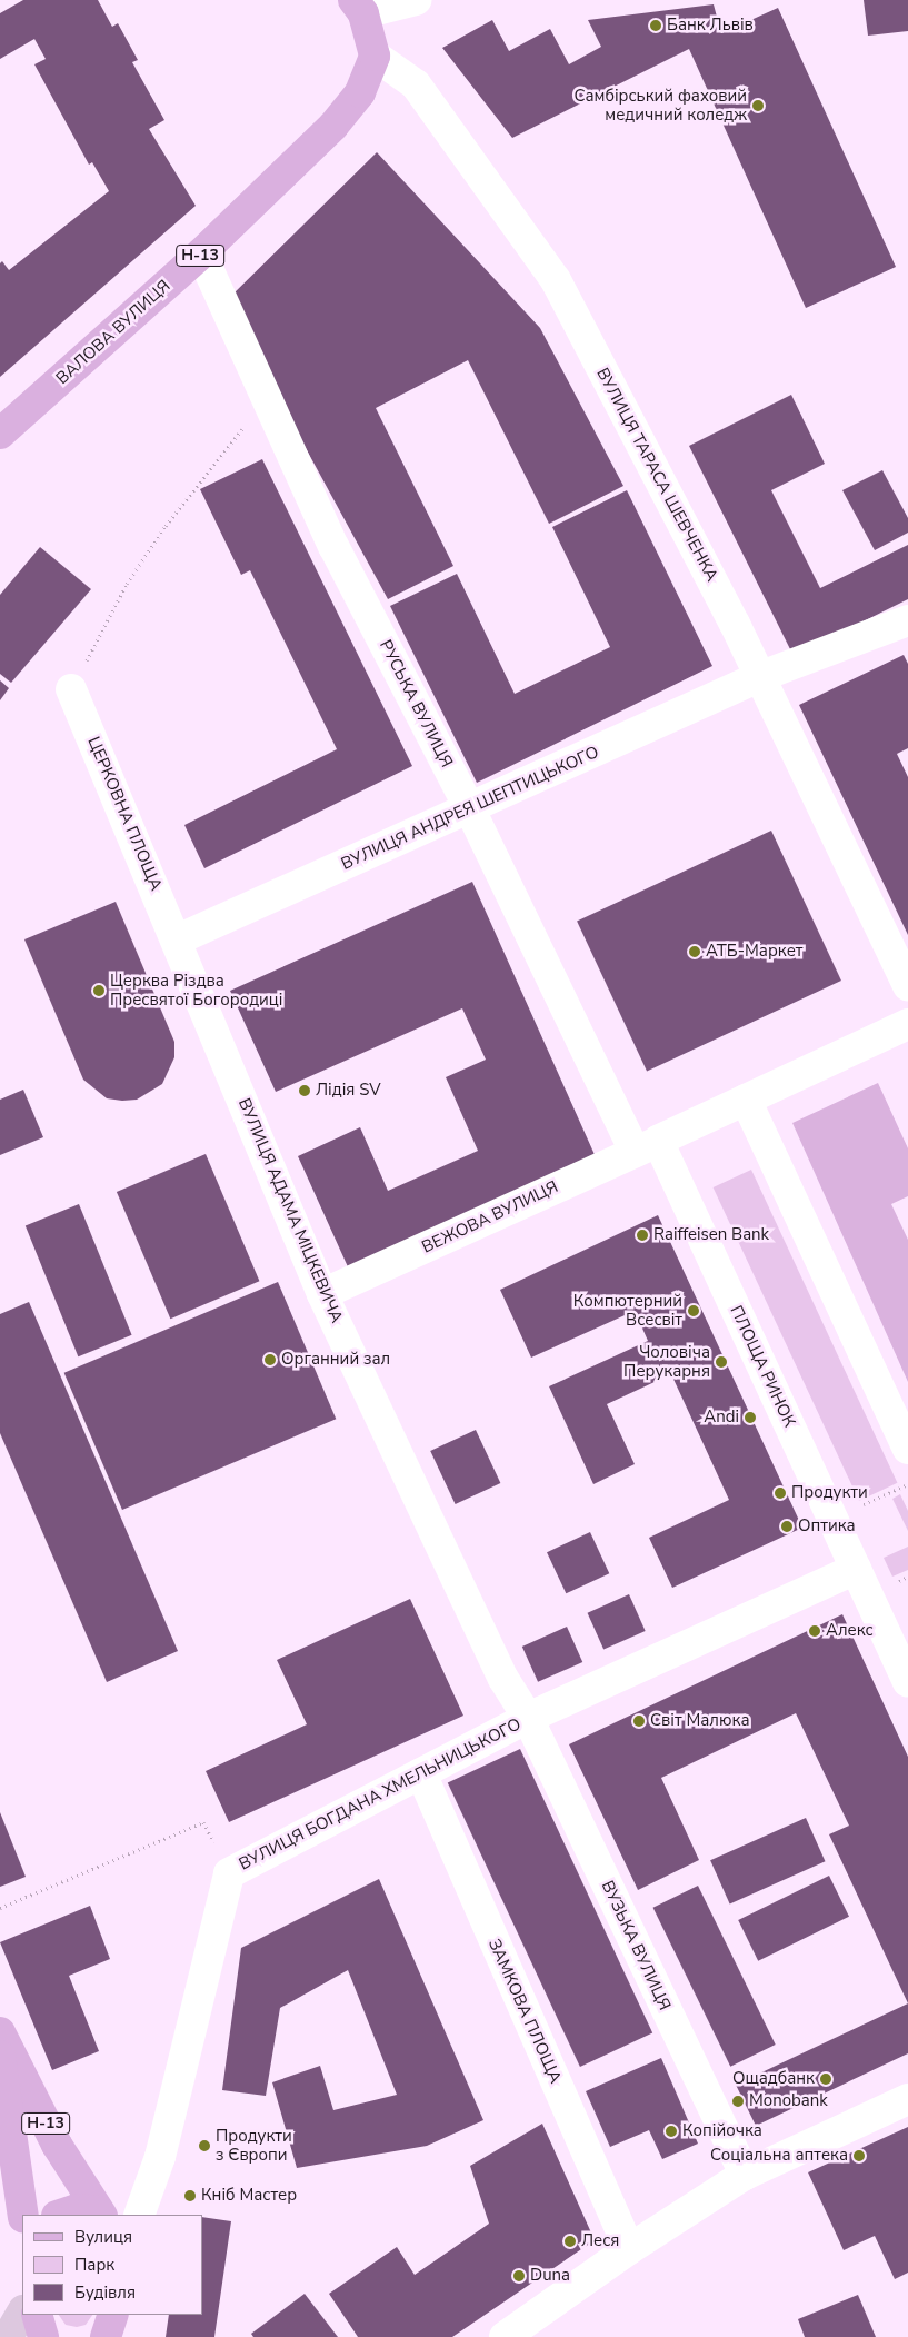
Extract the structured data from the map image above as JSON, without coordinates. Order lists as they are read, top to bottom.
{
  "streets": {
    "main road": ["Н-13", "ВАЛОВА ВУЛИЦЯ"],
    "street": [
      "ВУЛИЦЯ ТАРАСА ШЕВЧЕНКА",
      "РУСЬКА ВУЛИЦЯ",
      "ВУЛИЦЯ АНДРЕЯ ШЕПТИЦЬКОГО",
      "ЦЕРКОВНА ПЛОЩА",
      "ВУЛИЦЯ АДАМА МІЦКЕВИЧА",
      "ВЕЖОВА ВУЛИЦЯ",
      "ПЛОЩА РИНОК",
      "ВУЛИЦЯ БОГДАНА ХМЕЛЬНИЦЬКОГО",
      "ВУЗЬКА ВУЛИЦЯ",
      "ЗАМКОВА ПЛОЩА"
    ]
  },
  "crossings": [
    ["ВАЛОВА ВУЛИЦЯ", "ВУЛИЦЯ ТАРАСА ШЕВЧЕНКА"],
    ["ВАЛОВА ВУЛИЦЯ", "РУСЬКА ВУЛИЦЯ"],
    ["ВУЛИЦЯ ТАРАСА ШЕВЧЕНКА", "ВУЛИЦЯ АНДРЕЯ ШЕПТИЦЬКОГО"],
    ["РУСЬКА ВУЛИЦЯ", "ВУЛИЦЯ АНДРЕЯ ШЕПТИЦЬКОГО"],
    ["РУСЬКА ВУЛИЦЯ", "ВЕЖОВА ВУЛИЦЯ"],
    ["РУСЬКА ВУЛИЦЯ", "ПЛОЩА РИНОК"],
    ["ВУЛИЦЯ АНДРЕЯ ШЕПТИЦЬКОГО", "ЦЕРКОВНА ПЛОЩА"],
    ["ВУЛИЦЯ АНДРЕЯ ШЕПТИЦЬКОГО", "ВУЛИЦЯ АДАМА МІЦКЕВИЧА"],
    ["ЦЕРКОВНА ПЛОЩА", "ВУЛИЦЯ АДАМА МІЦКЕВИЧА"],
    ["ВУЛИЦЯ АДАМА МІЦКЕВИЧА", "ВЕЖОВА ВУЛИЦЯ"],
    ["ВУЛИЦЯ АДАМА МІЦКЕВИЧА", "ВУЛИЦЯ БОГДАНА ХМЕЛЬНИЦЬКОГО"],
    ["ВУЛИЦЯ АДАМА МІЦКЕВИЧА", "ВУЗЬКА ВУЛИЦЯ"],
    ["ВЕЖОВА ВУЛИЦЯ", "ПЛОЩА РИНОК"],
    ["ПЛОЩА РИНОК", "ВУЛИЦЯ БОГДАНА ХМЕЛЬНИЦЬКОГО"],
    ["ВУЛИЦЯ БОГДАНА ХМЕЛЬНИЦЬКОГО", "ВУЗЬКА ВУЛИЦЯ"],
    ["ВУЛИЦЯ БОГДАНА ХМЕЛЬНИЦЬКОГО", "ЗАМКОВА ПЛОЩА"]
  ],
  "places": [
    "Банк Львів",
    "Самбірський фаховий медичний коледж",
    "АТБ-Маркет",
    "Церква Різдва Пресвятої Богородиці",
    "Лідія SV",
    "Raiffeisen Bank",
    "Компютерний Всесвіт",
    "Органний зал",
    "Чоловіча Перукарня",
    "Andi",
    "Продукти",
    "Оптика",
    "Алекс",
    "Світ Малюка",
    "Ощадбанк",
    "Monobank",
    "Копійочка",
    "Продукти з Європи",
    "Соціальна аптека",
    "Кніб Мастер",
    "Леся",
    "Duna"
  ],
  "legend": ["Вулиця", "Парк", "Будівля"]
}
